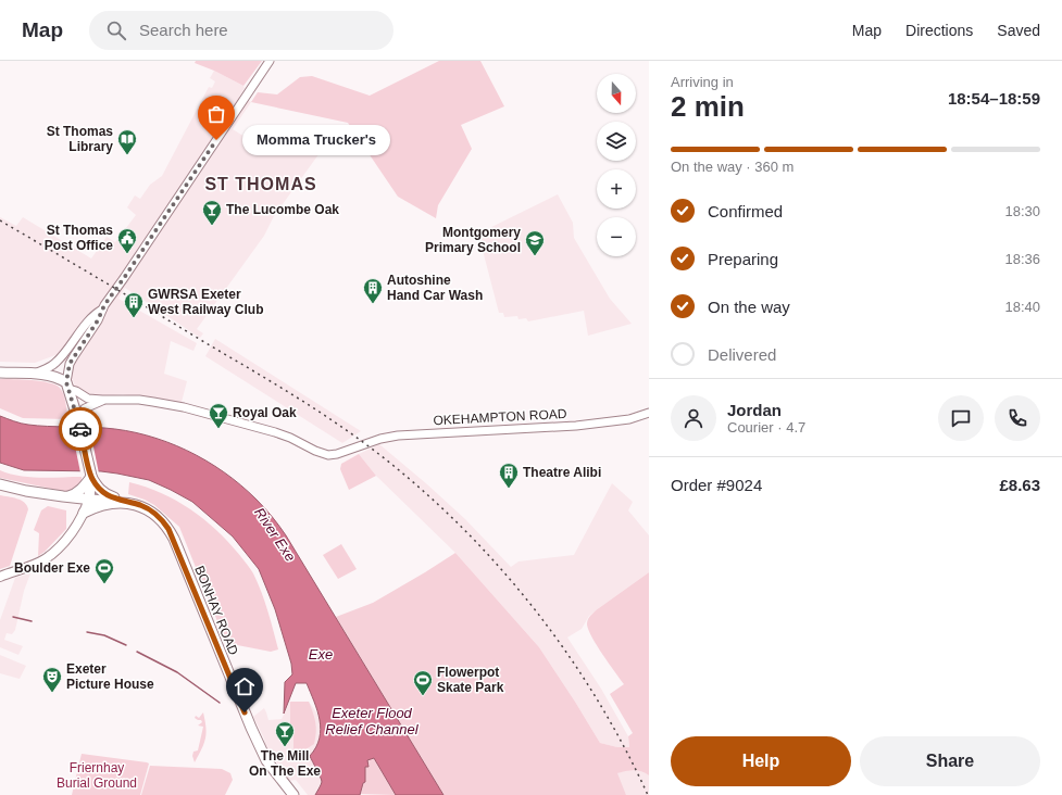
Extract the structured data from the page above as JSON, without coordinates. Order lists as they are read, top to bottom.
{
  "streets": {
    "highway": ["BONHAY ROAD"],
    "street": ["OKEHAMPTON ROAD"]
  },
  "districts": ["ST THOMAS"],
  "water": ["River Exe", "Exe", "Exeter Flood Relief Channel"],
  "parks": ["Friernhay Burial Ground"],
  "places": {
    "other": ["Momma Trucker's"],
    "library": ["St Thomas Library"],
    "bar": ["The Lucombe Oak", "Royal Oak", "The Mill On The Exe"],
    "public building": ["St Thomas Post Office"],
    "school or university": ["Montgomery Primary School"],
    "building": ["Autoshine Hand Car Wash", "GWRSA Exeter West Railway Club", "Theatre Alibi"],
    "sports": ["Boulder Exe", "Flowerpot Skate Park"],
    "theatre": ["Exeter Picture House"]
  },
  "north": "bottom",
  "page": {
    "header": "Map",
    "search": "Search here",
    "nav": ["Map", "Directions", "Saved"],
    "heading": ["2 min", "Arriving in", "18:54–18:59"],
    "panel": [
      "Jordan",
      "Courier · 4.7",
      "Order #9024",
      "£8.63"
    ],
    "map_buttons": ["+", "−"],
    "bubble": "Momma Trucker's",
    "bar": "On the way · 360 m",
    "list": [
      ["Confirmed", "18:30"],
      ["Preparing", "18:36"],
      ["On the way", "18:40"],
      "Delivered"
    ],
    "buttons": ["Help", "Share"]
  }
}
